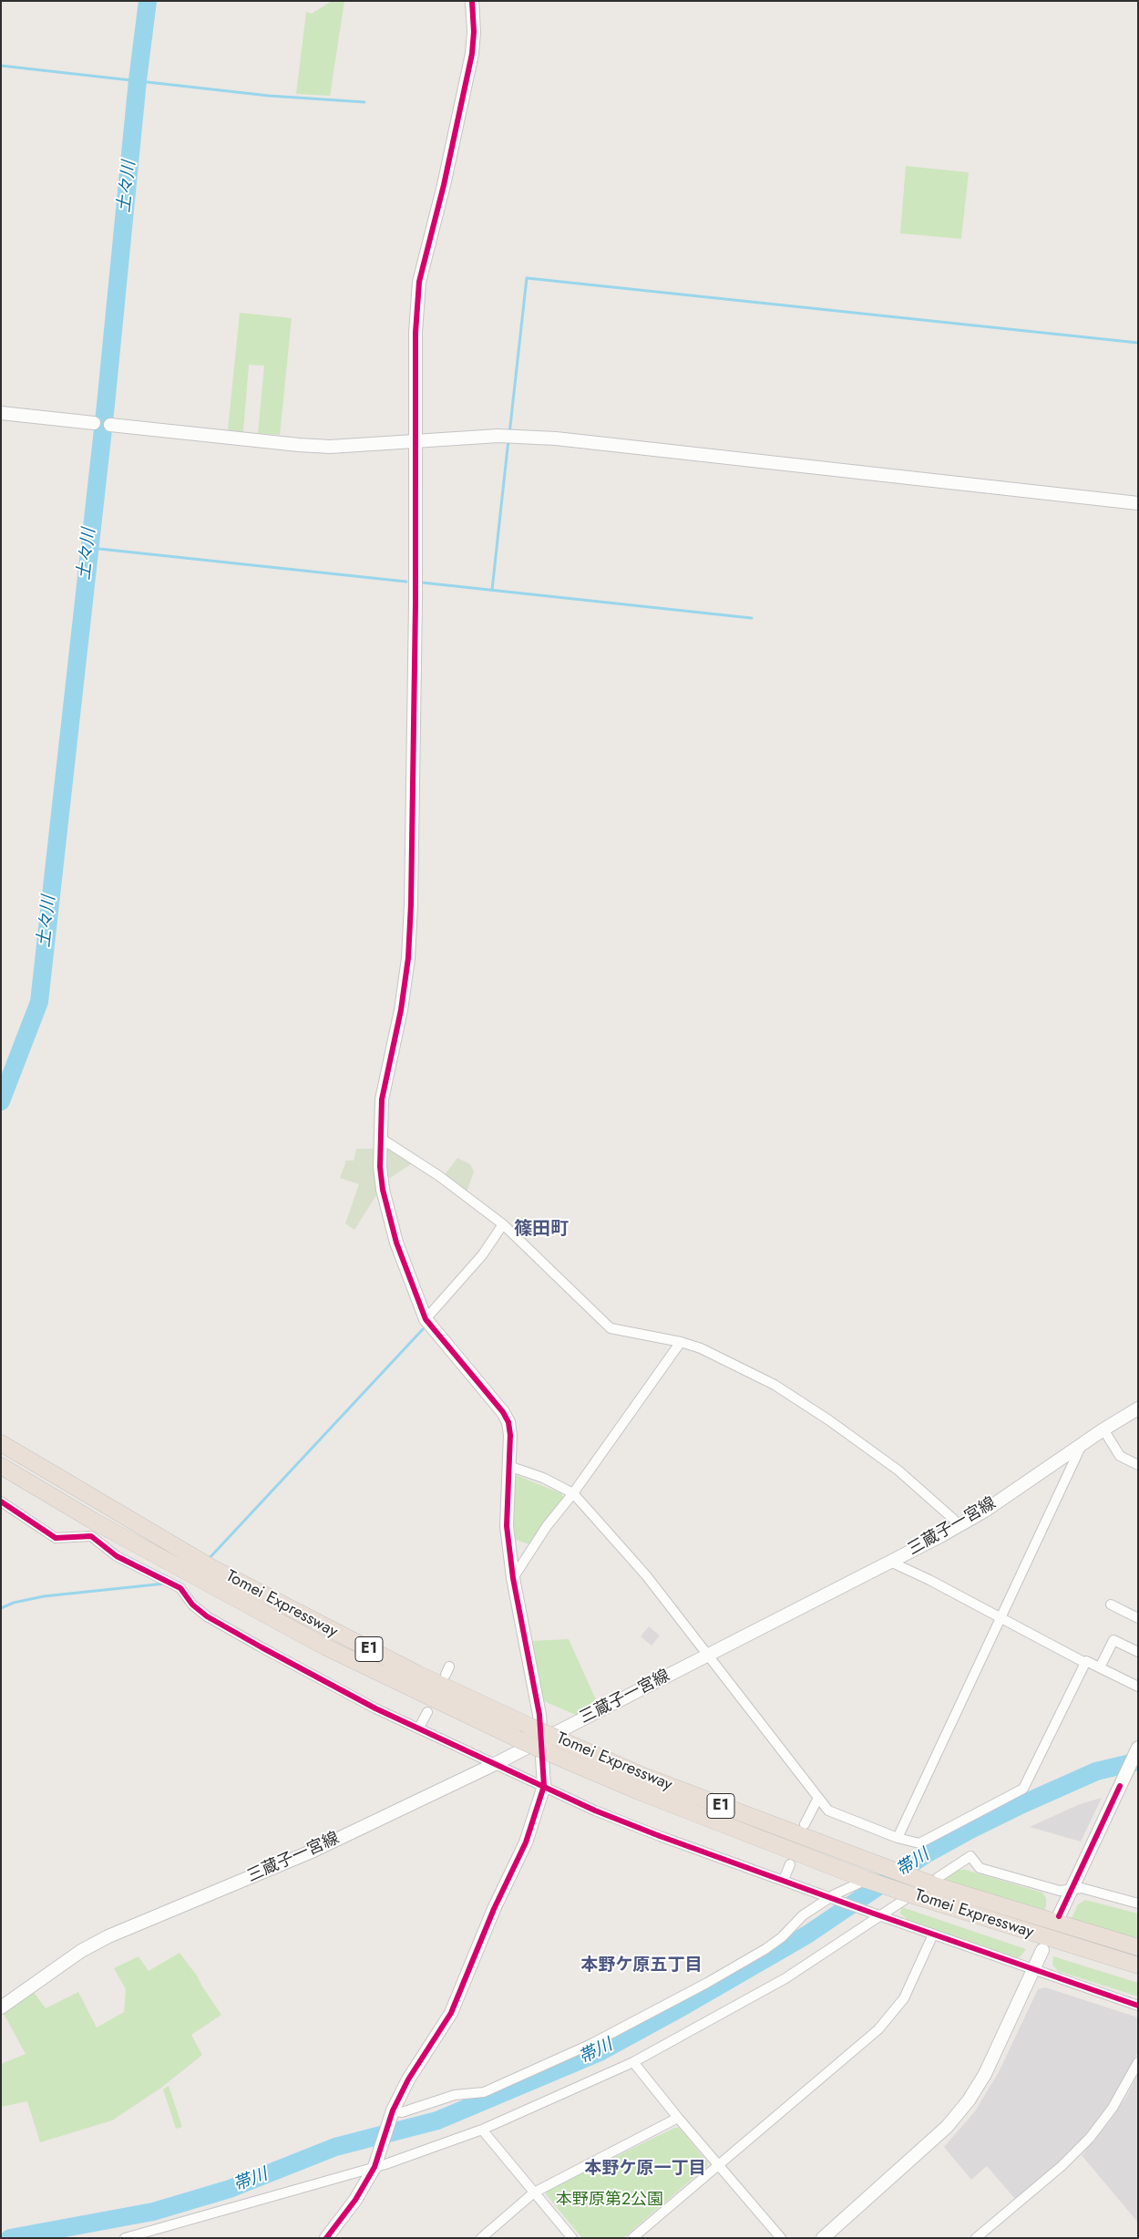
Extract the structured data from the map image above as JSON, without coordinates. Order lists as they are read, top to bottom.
{
  "streets": {
    "highway": ["Tomei Expressway", "E1"],
    "street": ["三蔵子一宮線"]
  },
  "districts": ["篠田町", "本野ケ原五丁目", "本野ケ原一丁目"],
  "water": ["土々川", "帯川"],
  "parks": ["本野原第2公園"]
}
